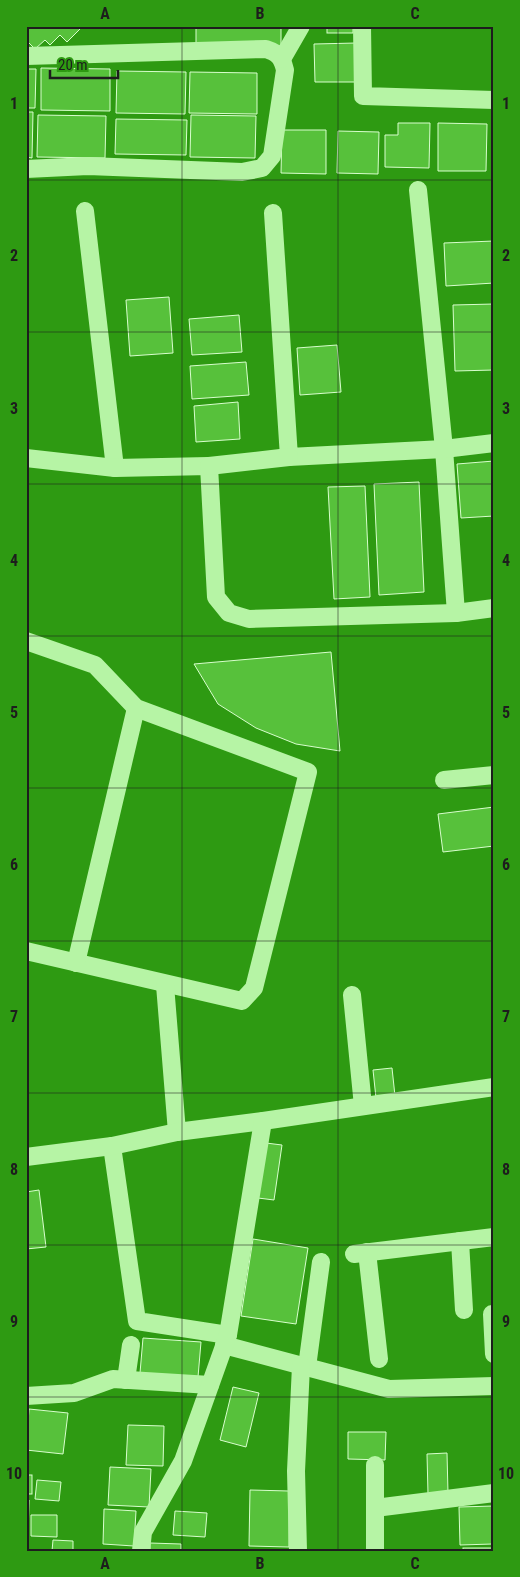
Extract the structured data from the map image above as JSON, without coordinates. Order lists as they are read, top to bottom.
{
  "scale_bar": "20 m",
  "grid": {
    "columns": ["A", "B", "C"],
    "rows": [
      "1",
      "2",
      "3",
      "4",
      "5",
      "6",
      "7",
      "8",
      "9",
      "10"
    ]
  }
}
